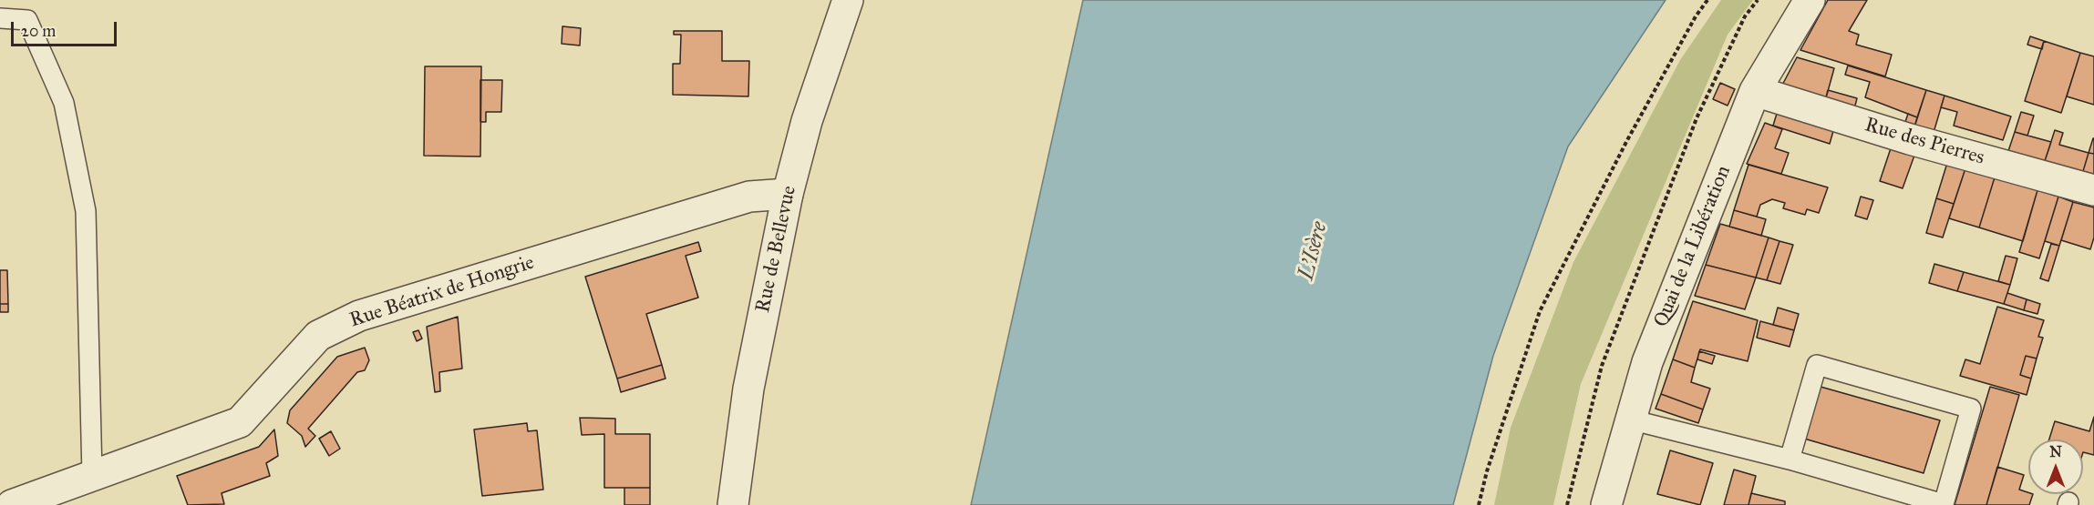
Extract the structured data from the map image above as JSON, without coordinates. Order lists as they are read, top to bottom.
{
  "streets": {
    "street": [
      "Rue des Pierres",
      "Quai de la Libération",
      "Rue de Bellevue",
      "Rue Béatrix de Hongrie"
    ]
  },
  "crossings": [
    ["Rue des Pierres", "Quai de la Libération"],
    ["Rue de Bellevue", "Rue Béatrix de Hongrie"]
  ],
  "water": ["L'Isère"],
  "scale_bar": "20 m",
  "north": "top"
}
